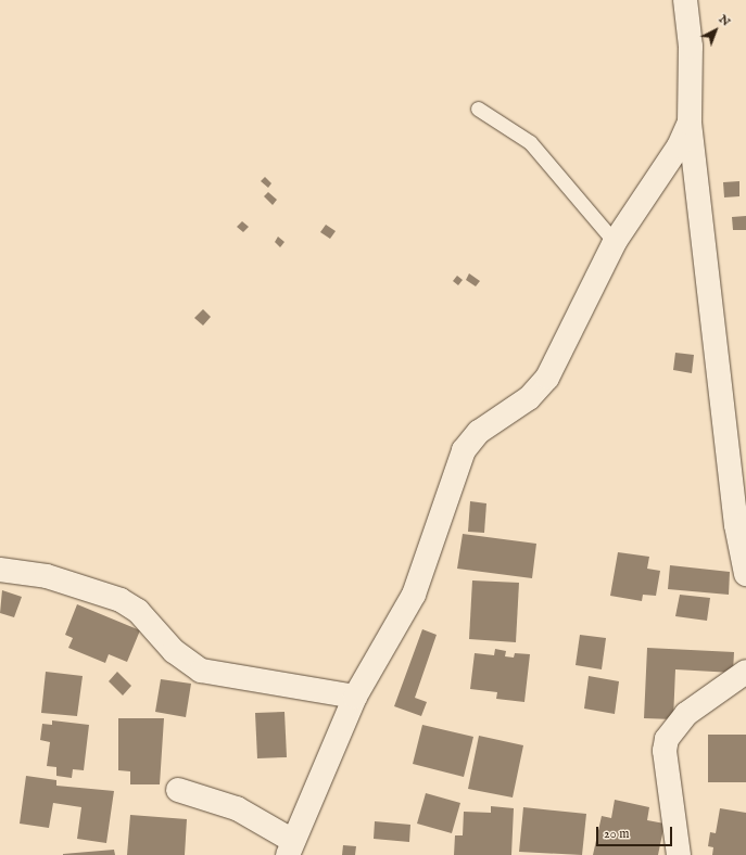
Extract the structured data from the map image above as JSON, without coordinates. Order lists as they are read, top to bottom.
{
  "scale_bar": "20 m",
  "north": "top right"
}
